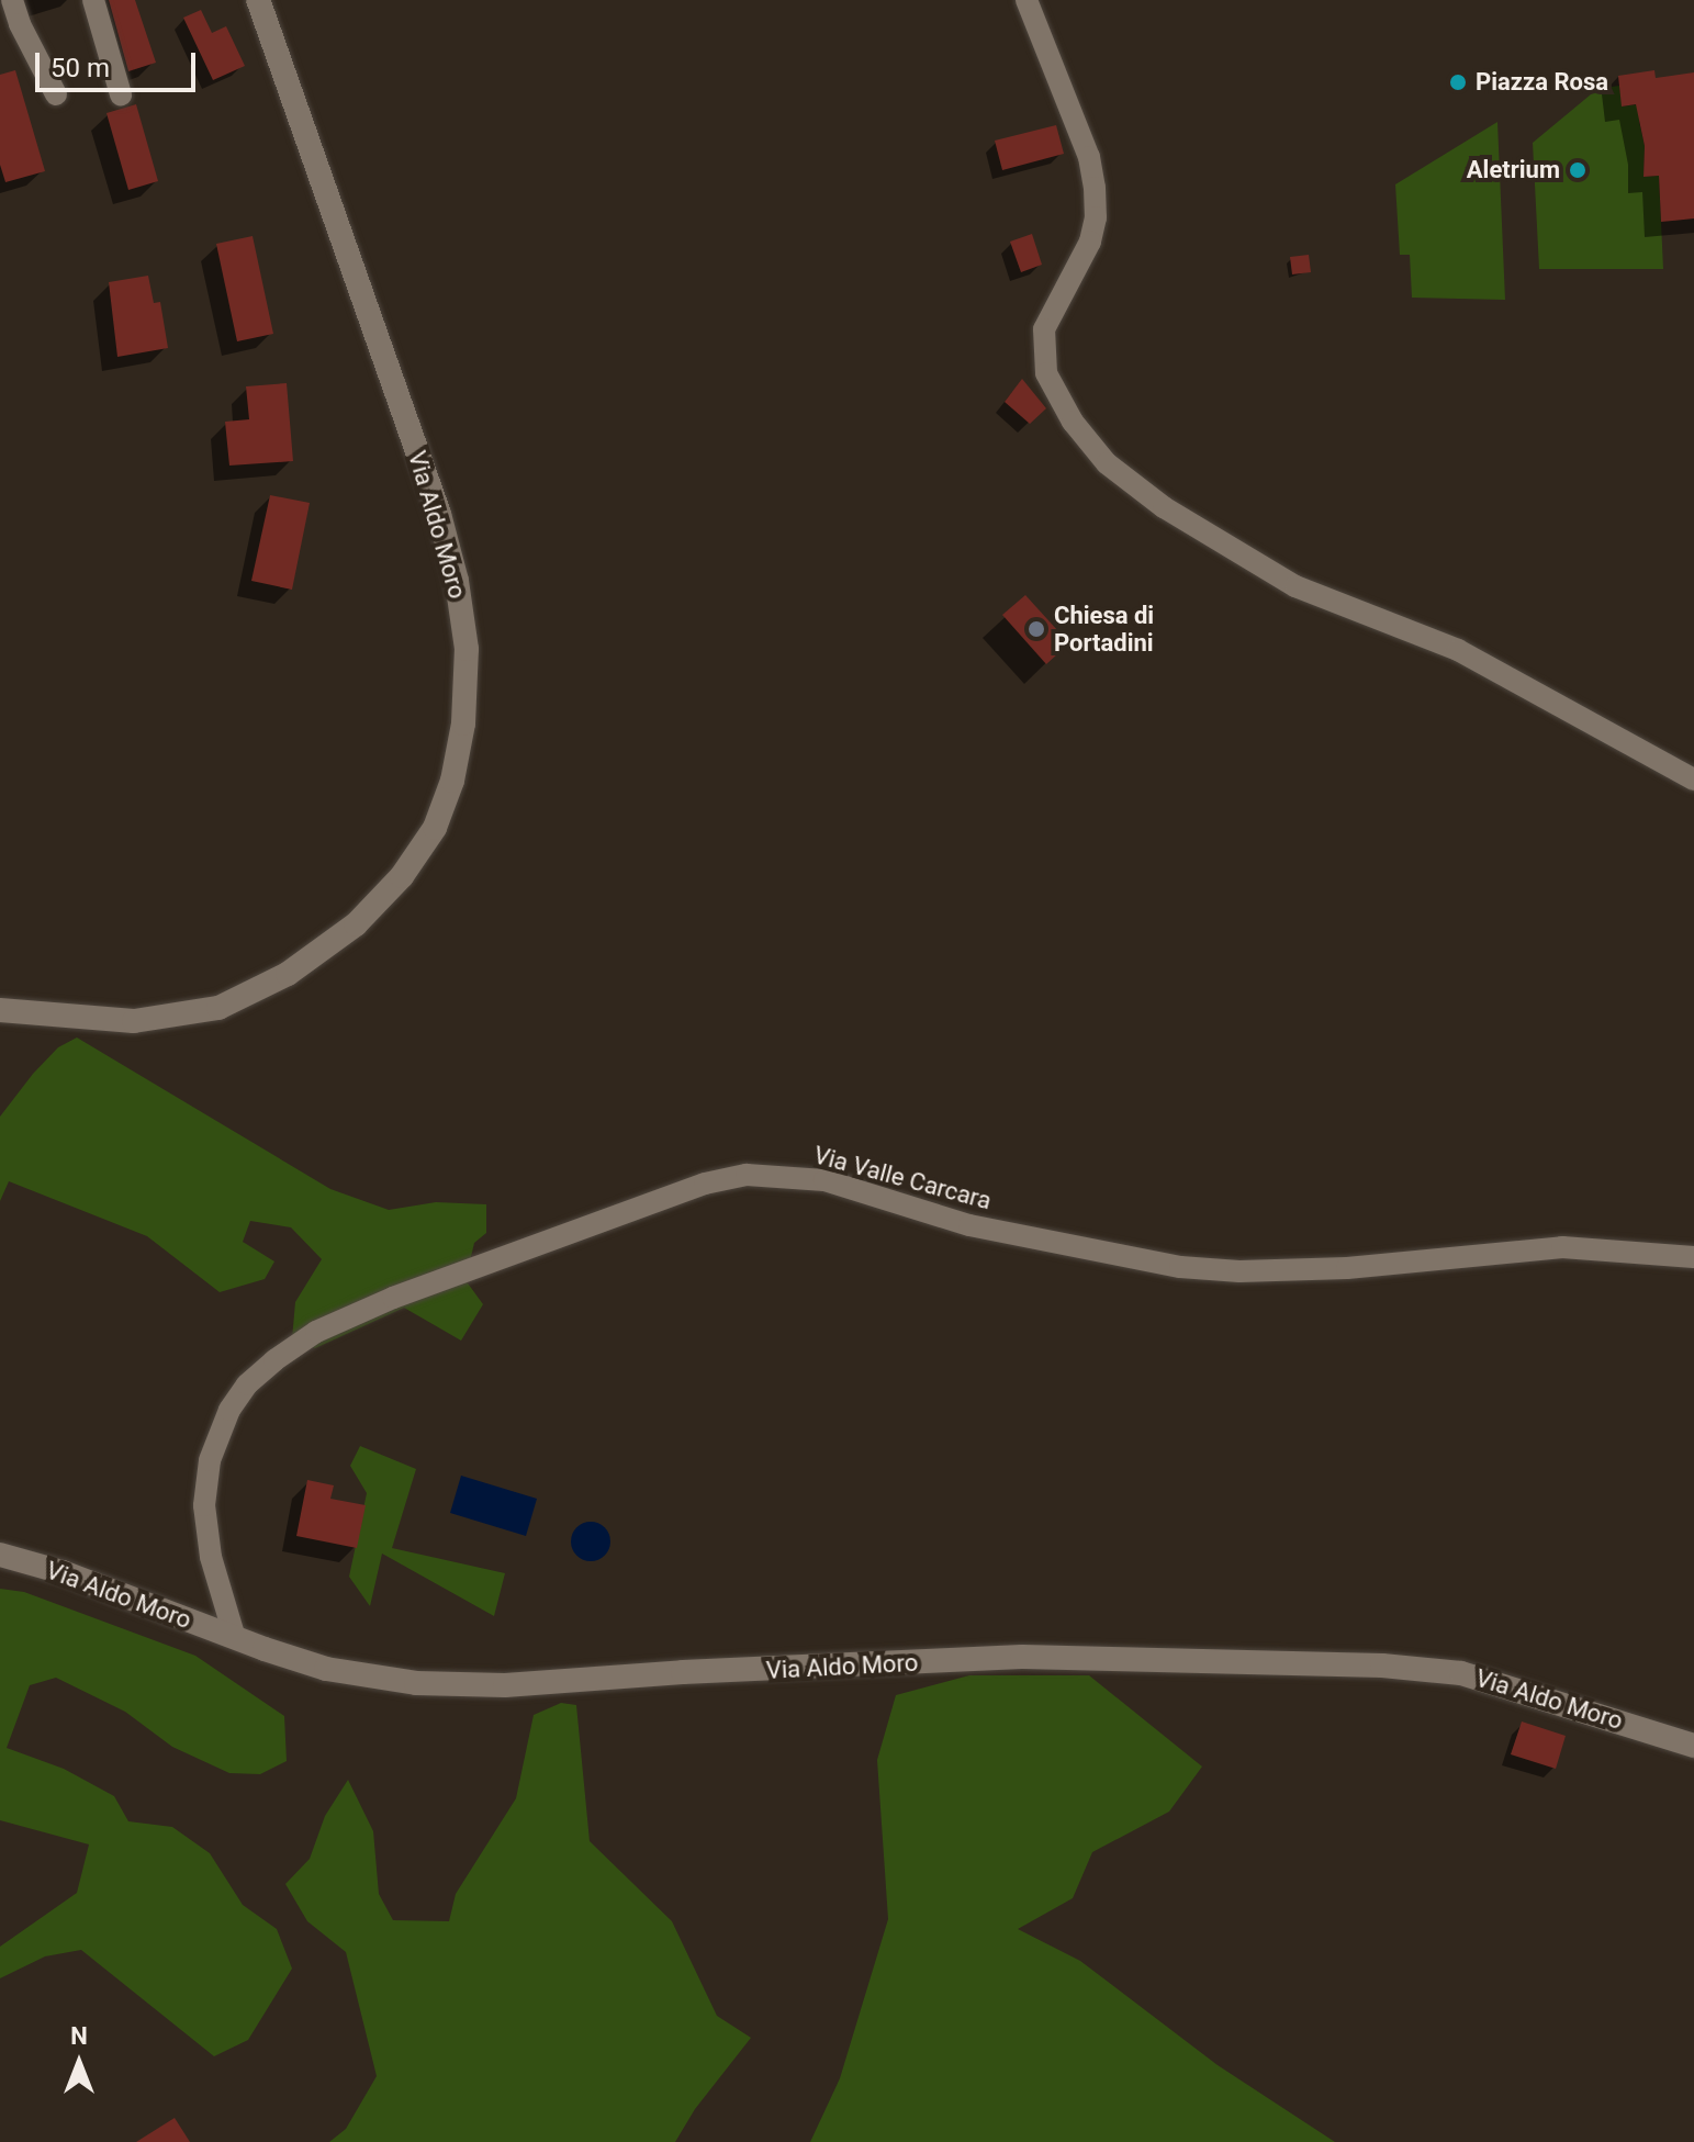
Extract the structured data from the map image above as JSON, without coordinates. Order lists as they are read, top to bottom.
{
  "streets": {
    "main road": ["Via Aldo Moro"],
    "street": ["Via Valle Carcara"]
  },
  "crossings": [
    ["Via Aldo Moro", "Via Valle Carcara"]
  ],
  "places": ["Piazza Rosa", "Aletrium", "Chiesa di Portadini"],
  "scale_bar": "50 m",
  "north": "top"
}
